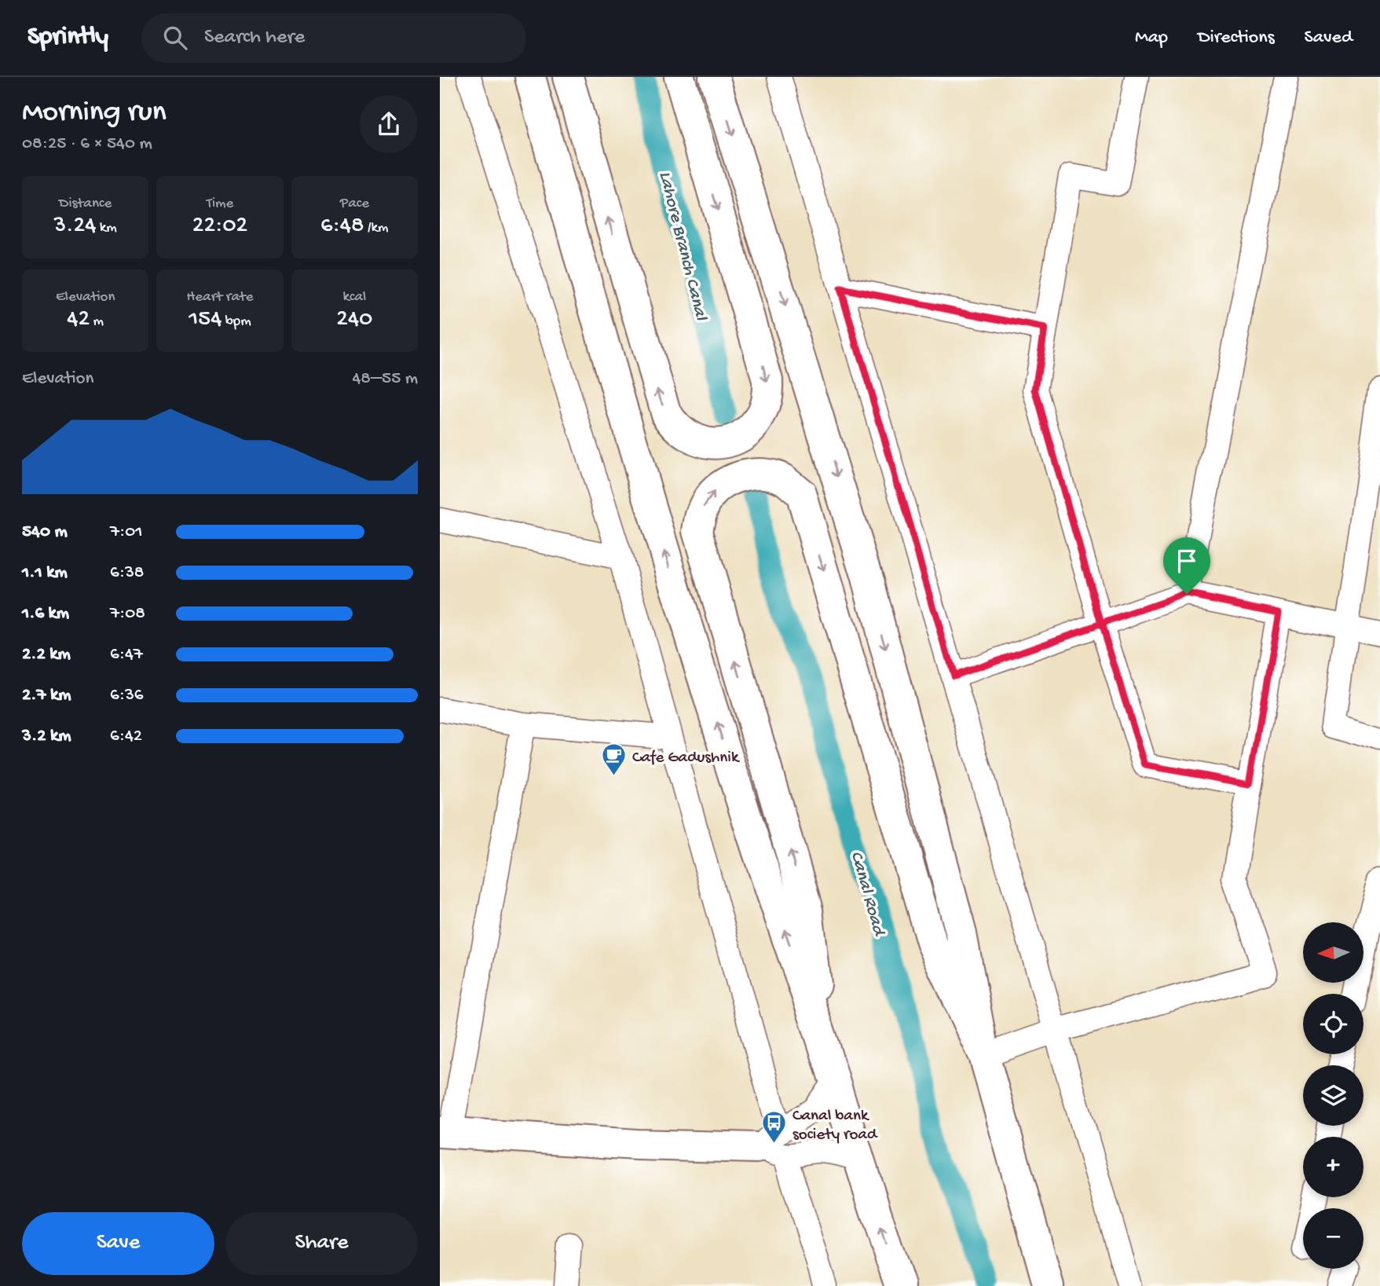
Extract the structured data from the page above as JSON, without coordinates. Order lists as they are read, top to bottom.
{
  "water": ["Lahore Branch Canal", "Canal Road"],
  "places": {
    "cafe": ["Cafe Gadushnik"],
    "bus stop": ["Canal bank society road"]
  },
  "north": "left",
  "page": {
    "header": "Sprintly",
    "search": "Search here",
    "nav": ["Map", "Directions", "Saved"],
    "heading": ["Morning run", "08:25 · 6 × 540 m"],
    "stats": [
      ["Distance", "3.24 km"],
      ["Time", "22:02"],
      ["Pace", "6:48 /km"],
      ["Elevation", "42 m"],
      ["Heart rate", "154 bpm"],
      ["kcal", "240"]
    ],
    "chart": ["Elevation", "48–55 m"],
    "list": [
      {
        "name": "540 m",
        "note": "7:01"
      },
      {
        "name": "1.1 km",
        "note": "6:38"
      },
      {
        "name": "1.6 km",
        "note": "7:08"
      },
      {
        "name": "2.2 km",
        "note": "6:47"
      },
      {
        "name": "2.7 km",
        "note": "6:36"
      },
      {
        "name": "3.2 km",
        "note": "6:42"
      }
    ],
    "map_buttons": ["+", "−"],
    "buttons": ["Save", "Share"]
  }
}
